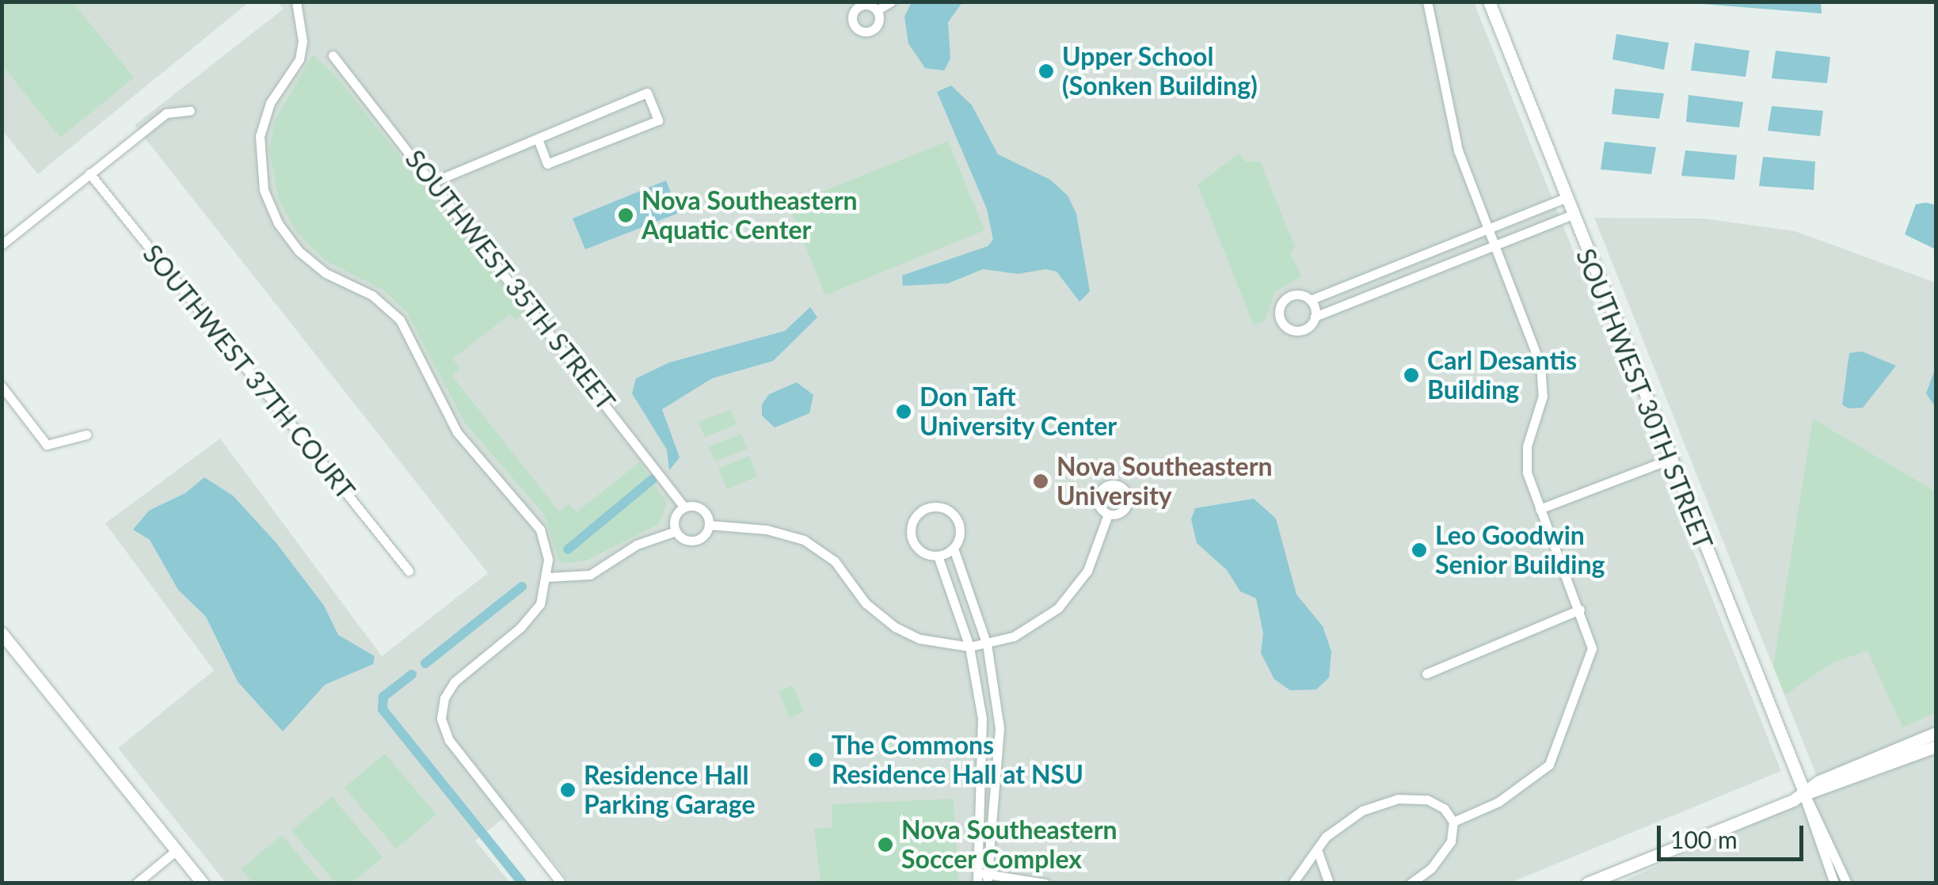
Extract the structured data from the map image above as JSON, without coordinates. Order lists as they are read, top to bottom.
{
  "streets": {
    "street": ["SOUTHWEST 35TH STREET", "SOUTHWEST 37TH COURT", "SOUTHWEST 30TH STREET"]
  },
  "places": [
    "Upper School (Sonken Building)",
    "Nova Southeastern Aquatic Center",
    "Carl Desantis Building",
    "Don Taft University Center",
    "Nova Southeastern University",
    "Leo Goodwin Senior Building",
    "The Commons Residence Hall at NSU",
    "Residence Hall Parking Garage",
    "Nova Southeastern Soccer Complex"
  ],
  "scale_bar": "100 m"
}
